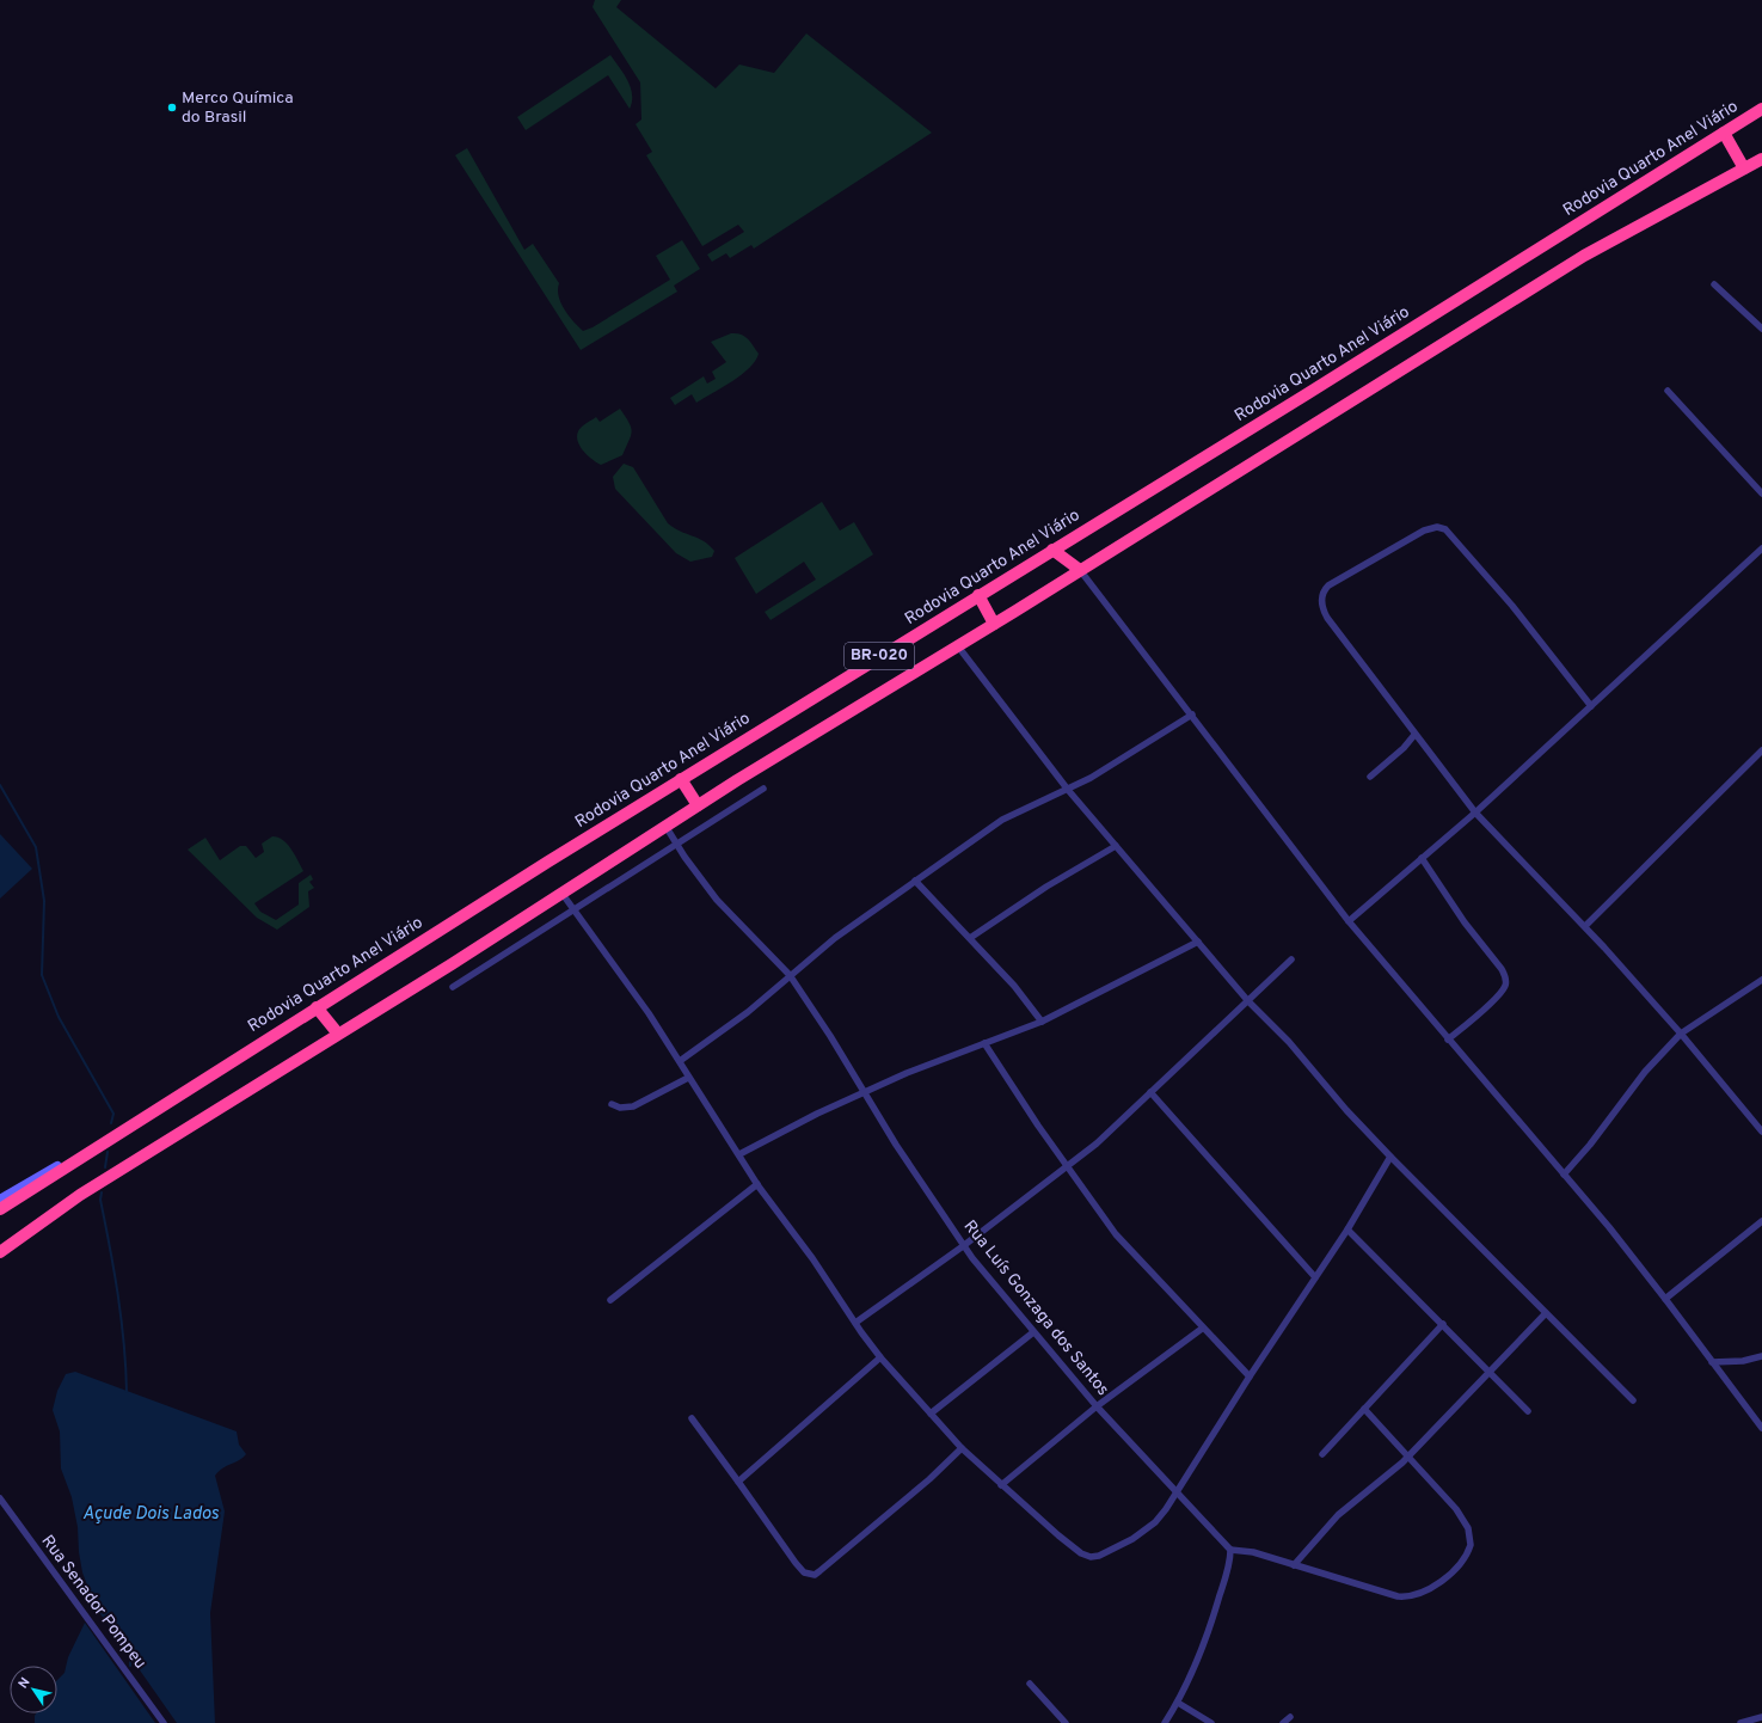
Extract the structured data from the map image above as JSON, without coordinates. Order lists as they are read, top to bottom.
{
  "streets": {
    "highway": ["Rodovia Quarto Anel Viário", "BR-020"],
    "street": ["Rua Luís Gonzaga dos Santos", "Rua Senador Pompeu"]
  },
  "crossings": [
    ["BR-020", "Rua Luís Gonzaga dos Santos"]
  ],
  "water": ["Açude Dois Lados"],
  "places": ["Merco Química do Brasil"],
  "north": "top left"
}
